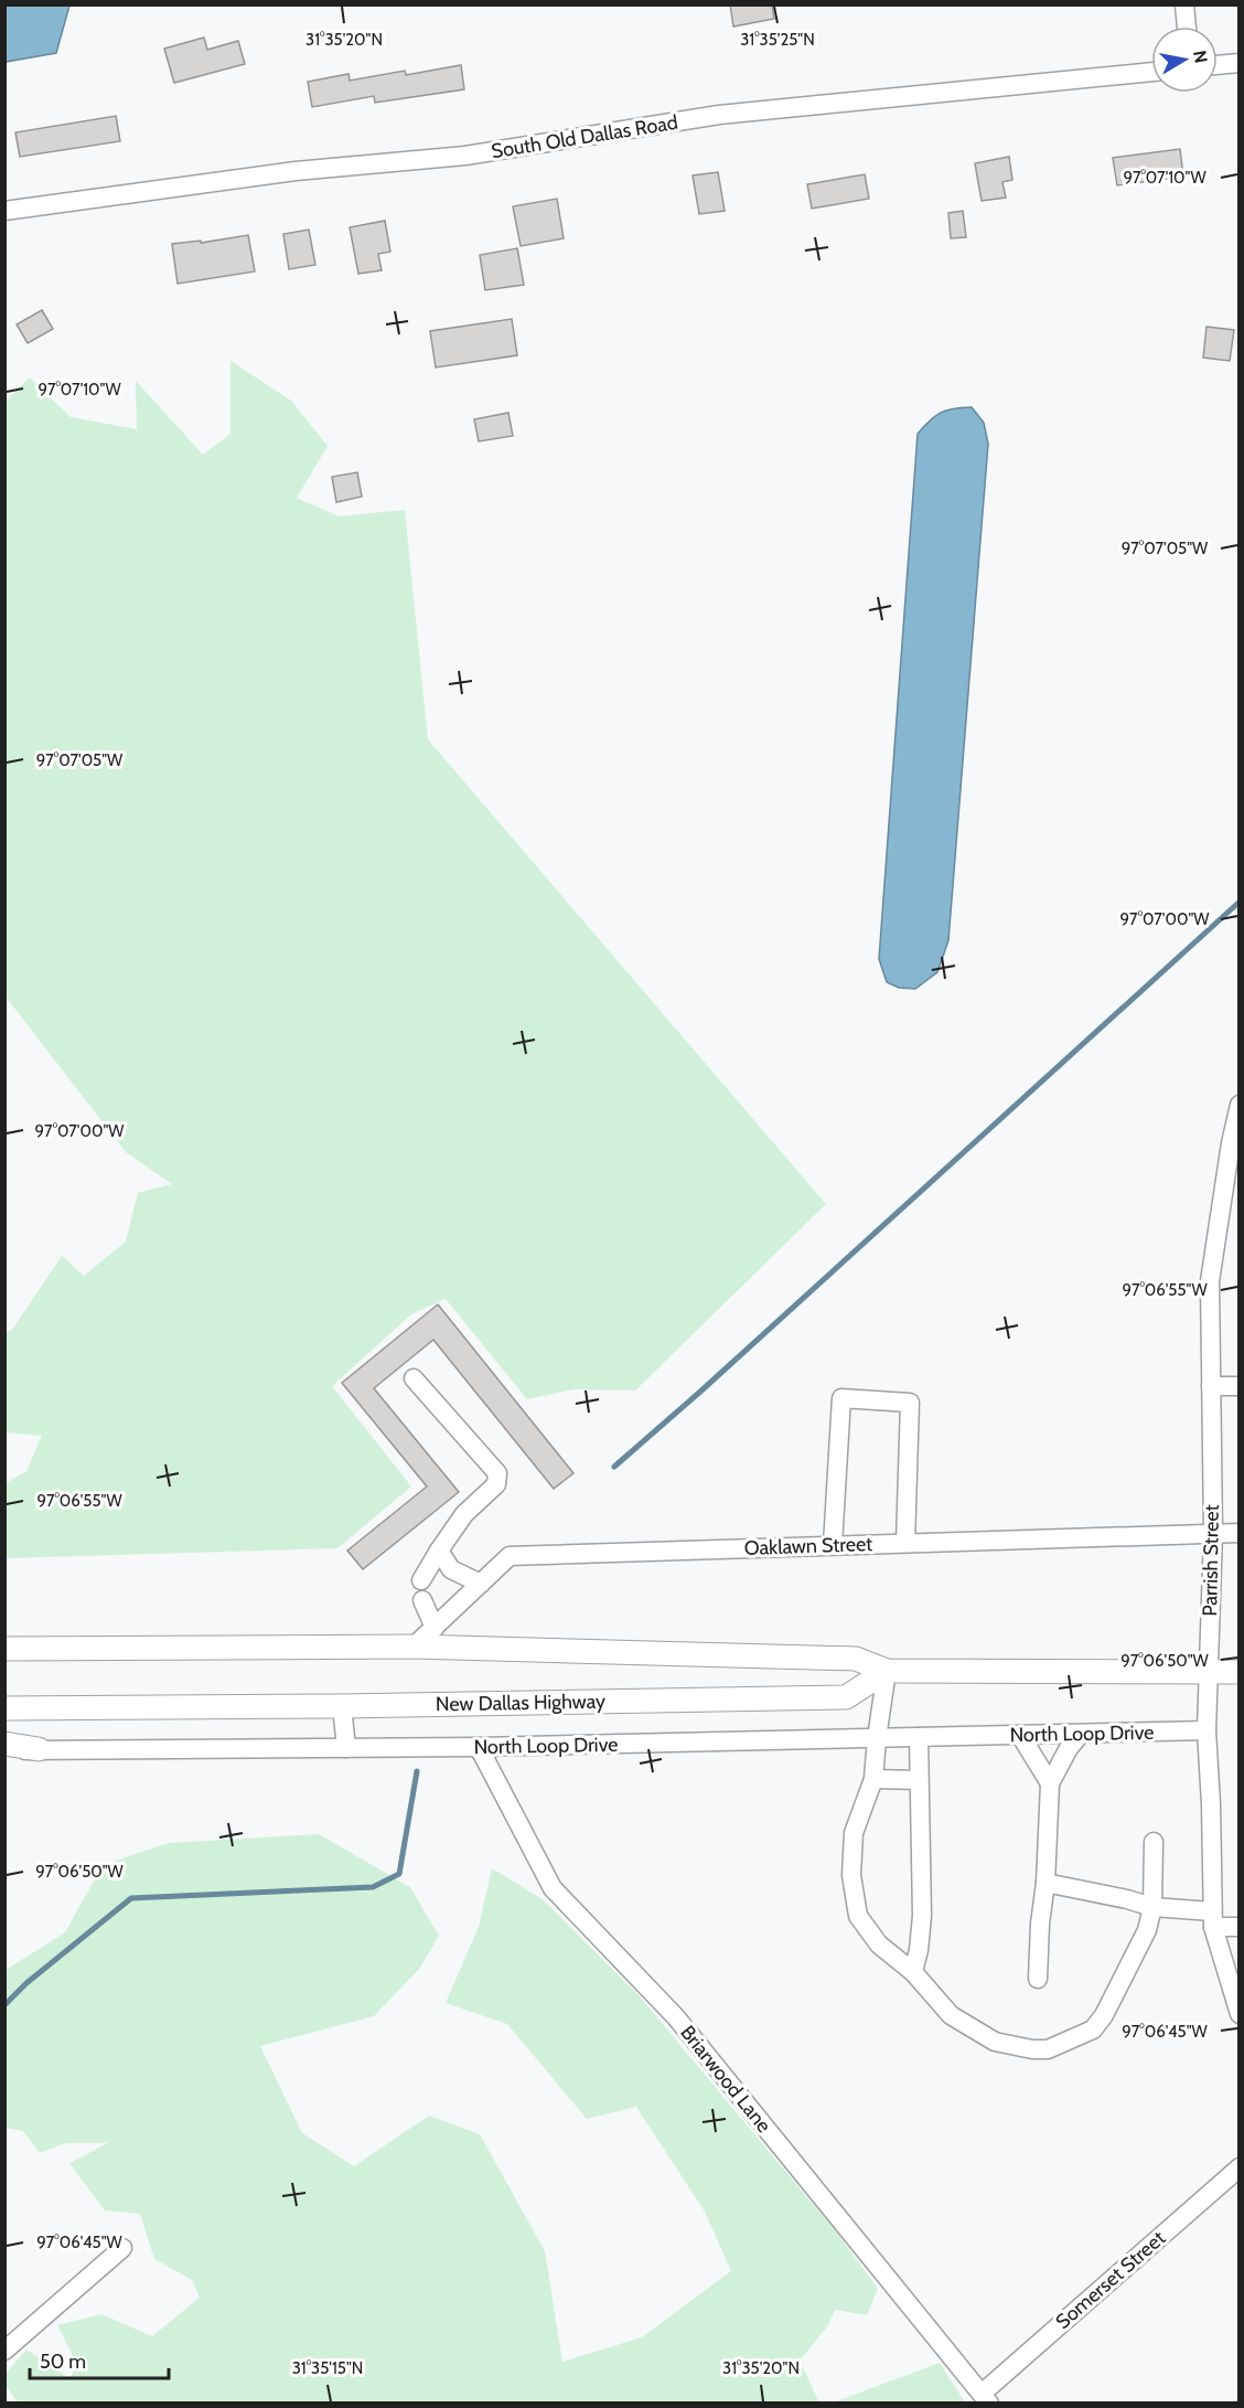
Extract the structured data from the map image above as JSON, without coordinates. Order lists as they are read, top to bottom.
{
  "streets": {
    "main road": ["New Dallas Highway"],
    "street": [
      "South Old Dallas Road",
      "Oaklawn Street",
      "Parrish Street",
      "North Loop Drive",
      "Briarwood Lane",
      "Somerset Street"
    ]
  },
  "crossings": [
    ["Oaklawn Street", "Parrish Street"],
    ["Parrish Street", "North Loop Drive"],
    ["North Loop Drive", "Briarwood Lane"],
    ["Briarwood Lane", "Somerset Street"]
  ],
  "scale_bar": "50 m",
  "north": "right",
  "coordinates": [
    "31°35'20\"N",
    "31°35'25\"N",
    "97°07'10\"W",
    "97°07'05\"W",
    "97°07'00\"W",
    "97°06'55\"W",
    "97°06'50\"W",
    "97°06'45\"W",
    "31°35'15\"N"
  ]
}
